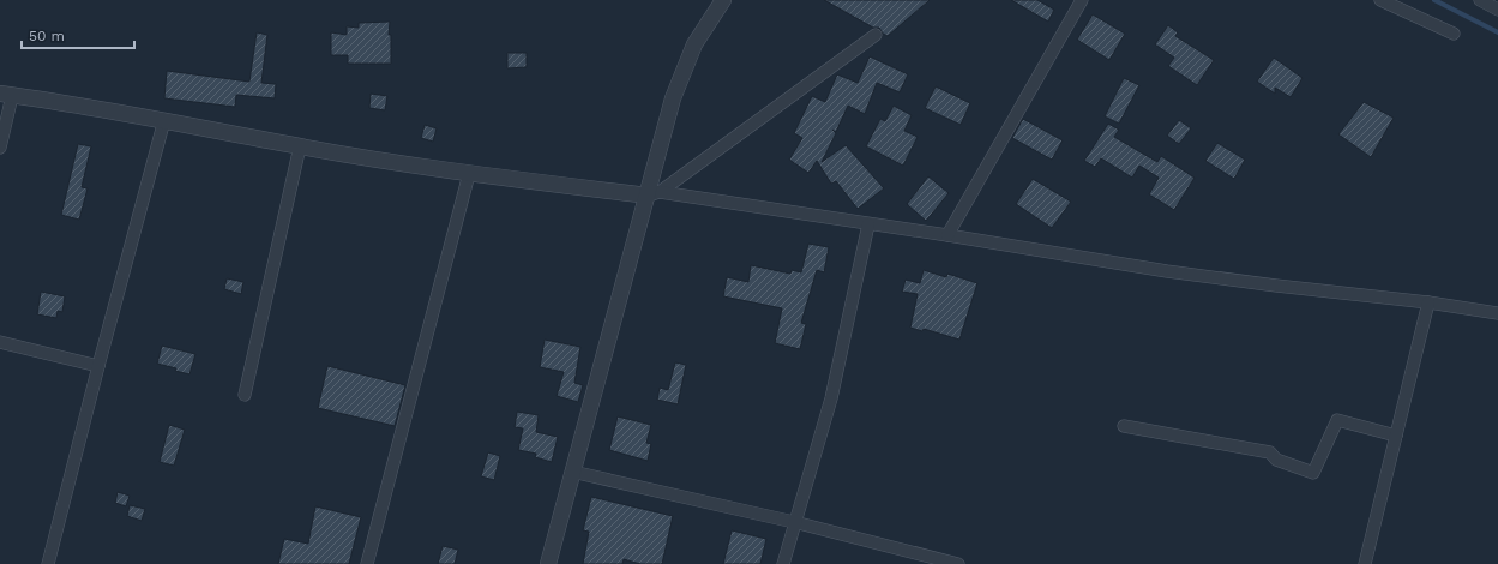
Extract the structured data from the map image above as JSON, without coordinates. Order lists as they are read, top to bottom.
{
  "scale_bar": "50 m"
}
